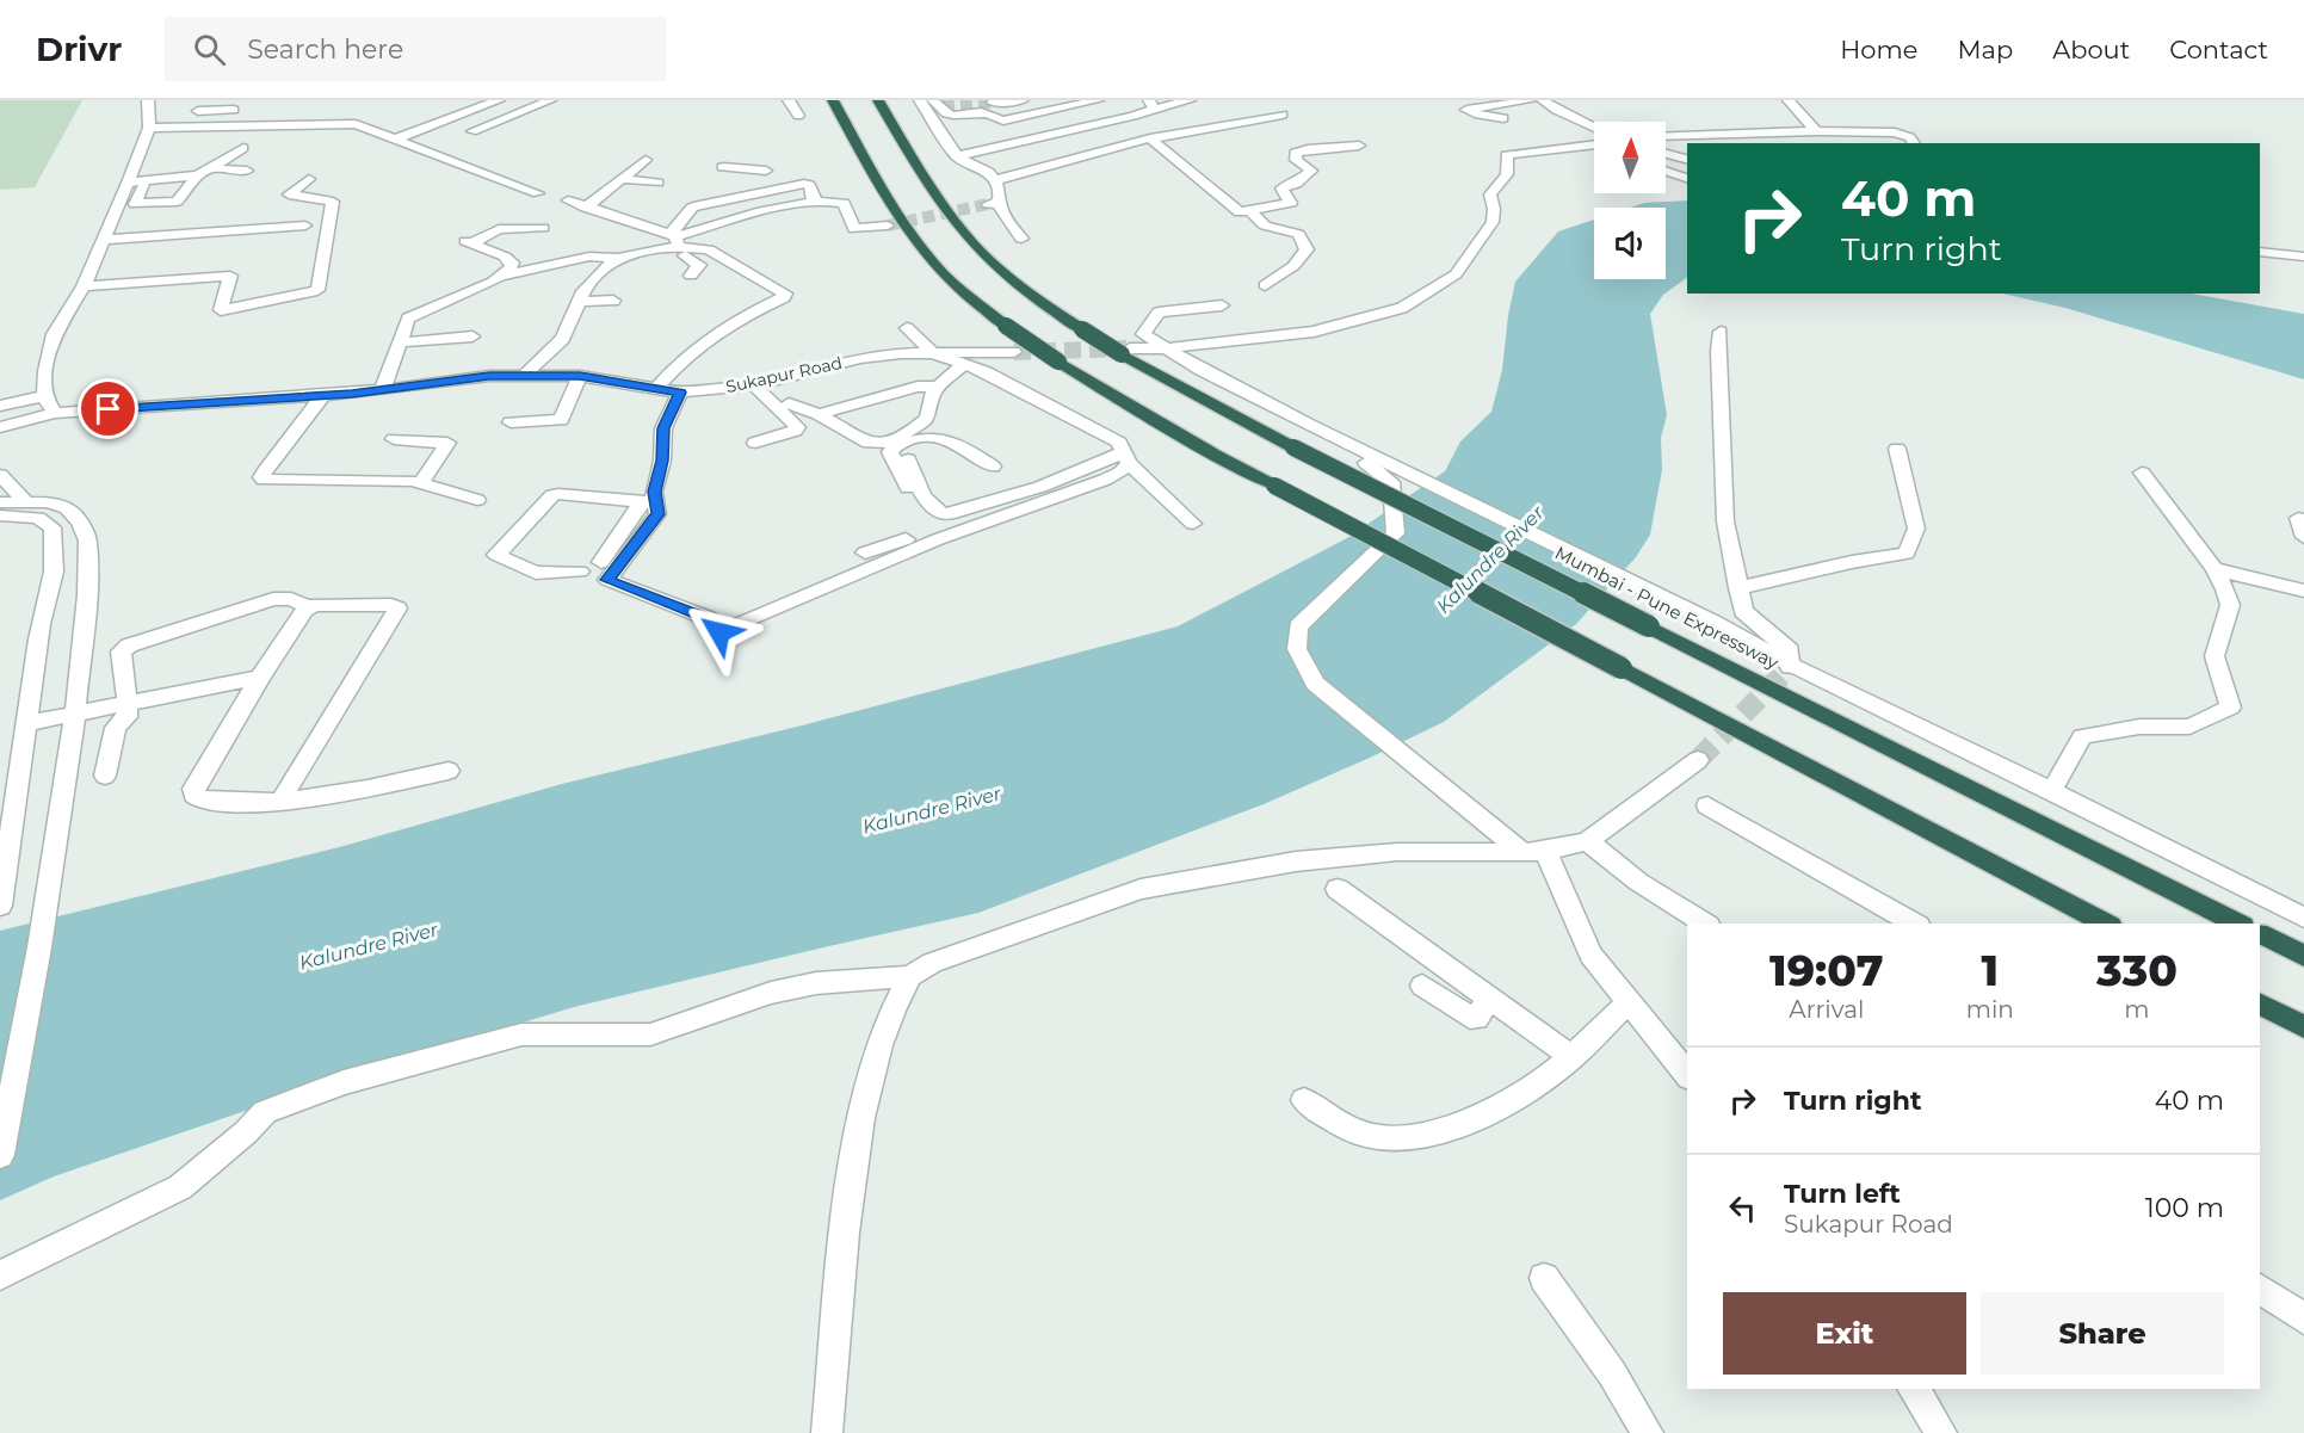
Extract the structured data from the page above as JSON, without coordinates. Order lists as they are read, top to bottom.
{
  "streets": {
    "highway": ["Mumbai - Pune Expressway"],
    "street": ["Sukapur Road"]
  },
  "water": ["Kalundre River"],
  "north": "top",
  "page": {
    "header": "Drivr",
    "search": "Search here",
    "nav": [
      "Home",
      "Map",
      "About",
      "Contact"
    ],
    "turn": ["40 m", "Turn right"],
    "eta": [
      "19:07",
      "Arrival",
      "1",
      "min",
      "330",
      "m"
    ],
    "list": [
      {
        "name": "Turn right",
        "value": "40 m"
      },
      {
        "name": "Turn left",
        "note": "Sukapur Road",
        "value": "100 m"
      }
    ],
    "buttons": ["Exit", "Share"]
  }
}
